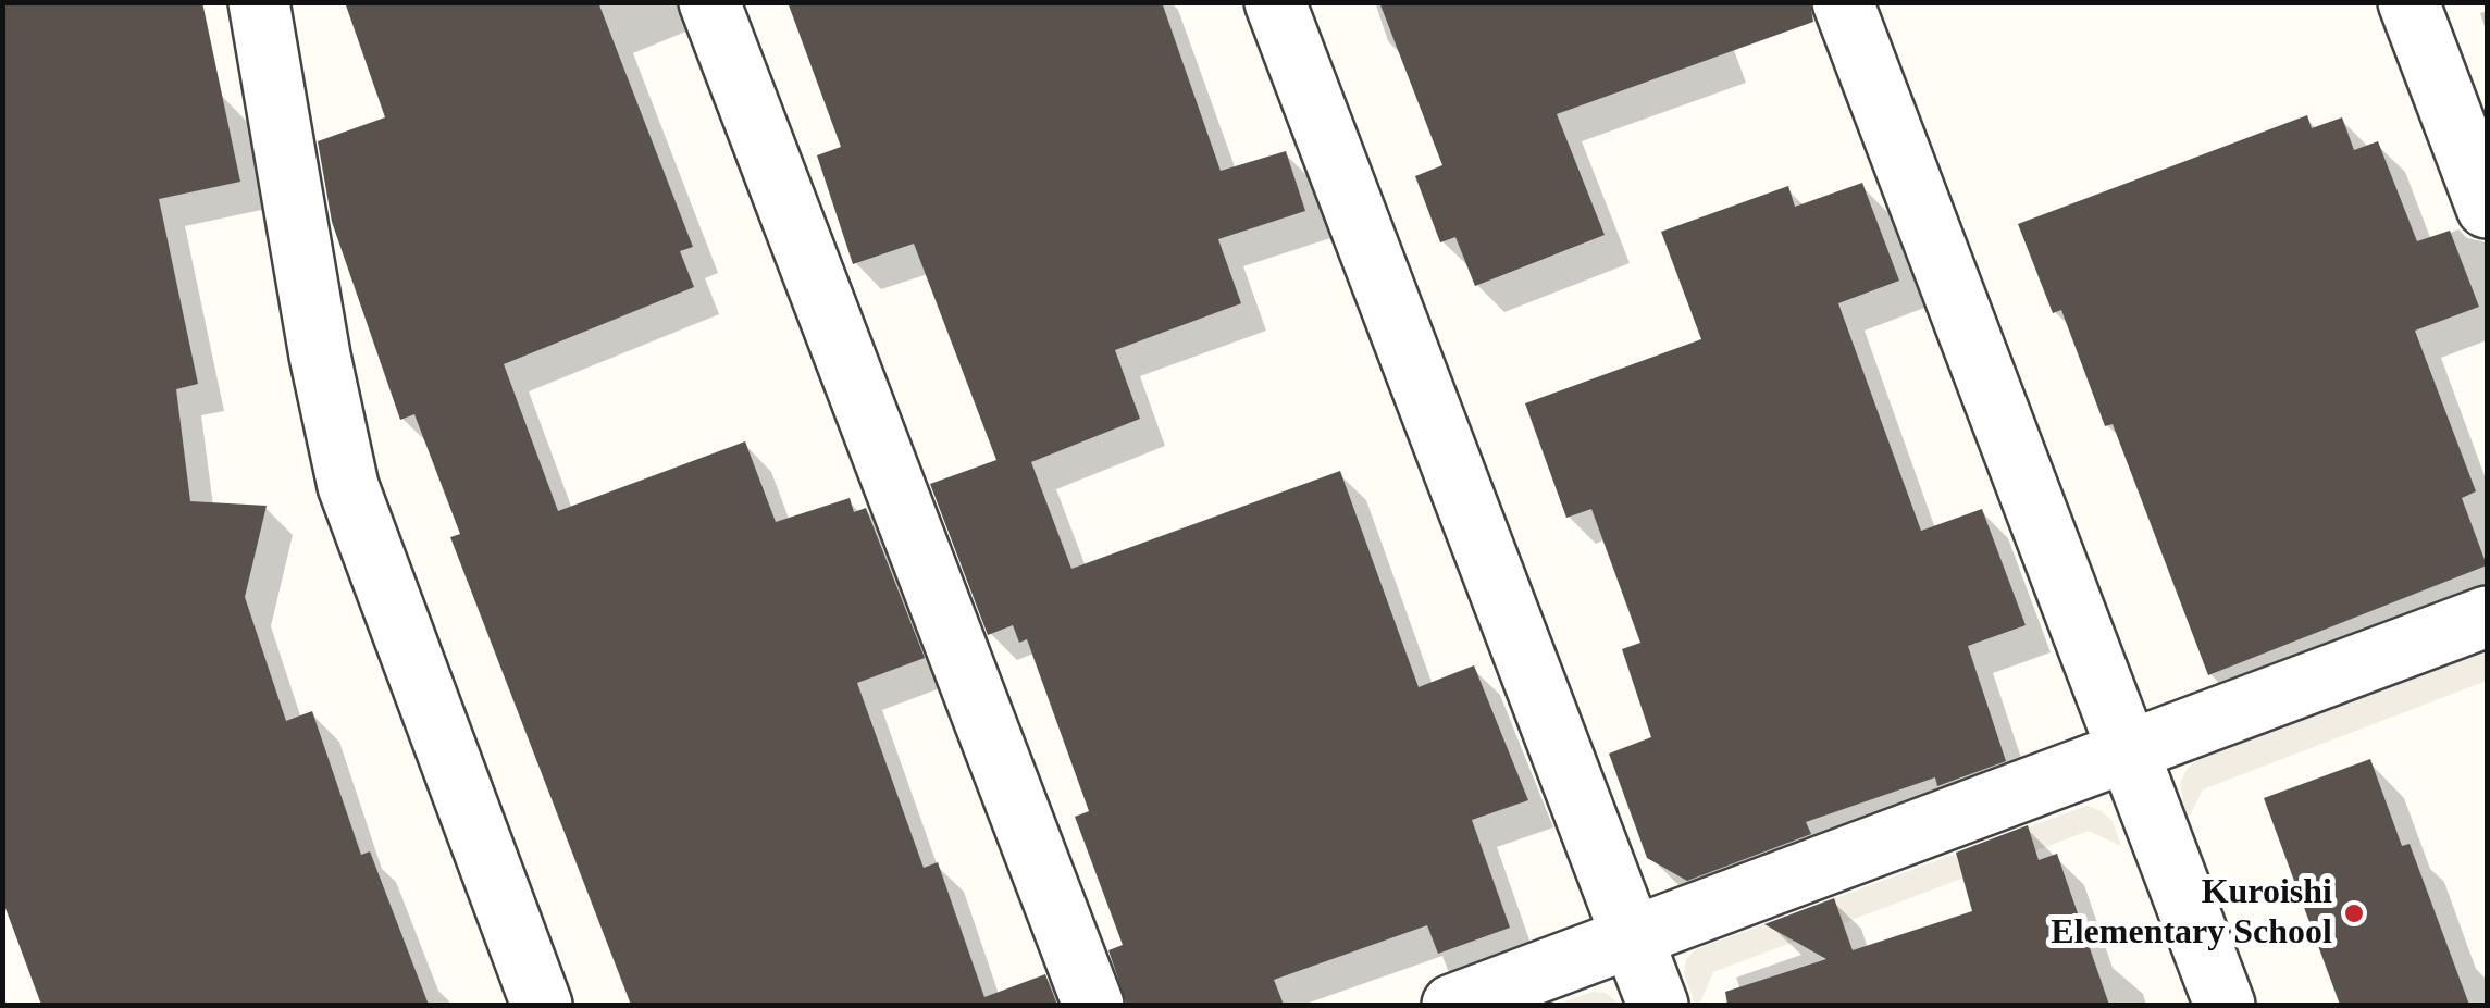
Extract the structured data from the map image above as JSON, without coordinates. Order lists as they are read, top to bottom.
{
  "places": ["Kuroishi Elementary School"]
}
